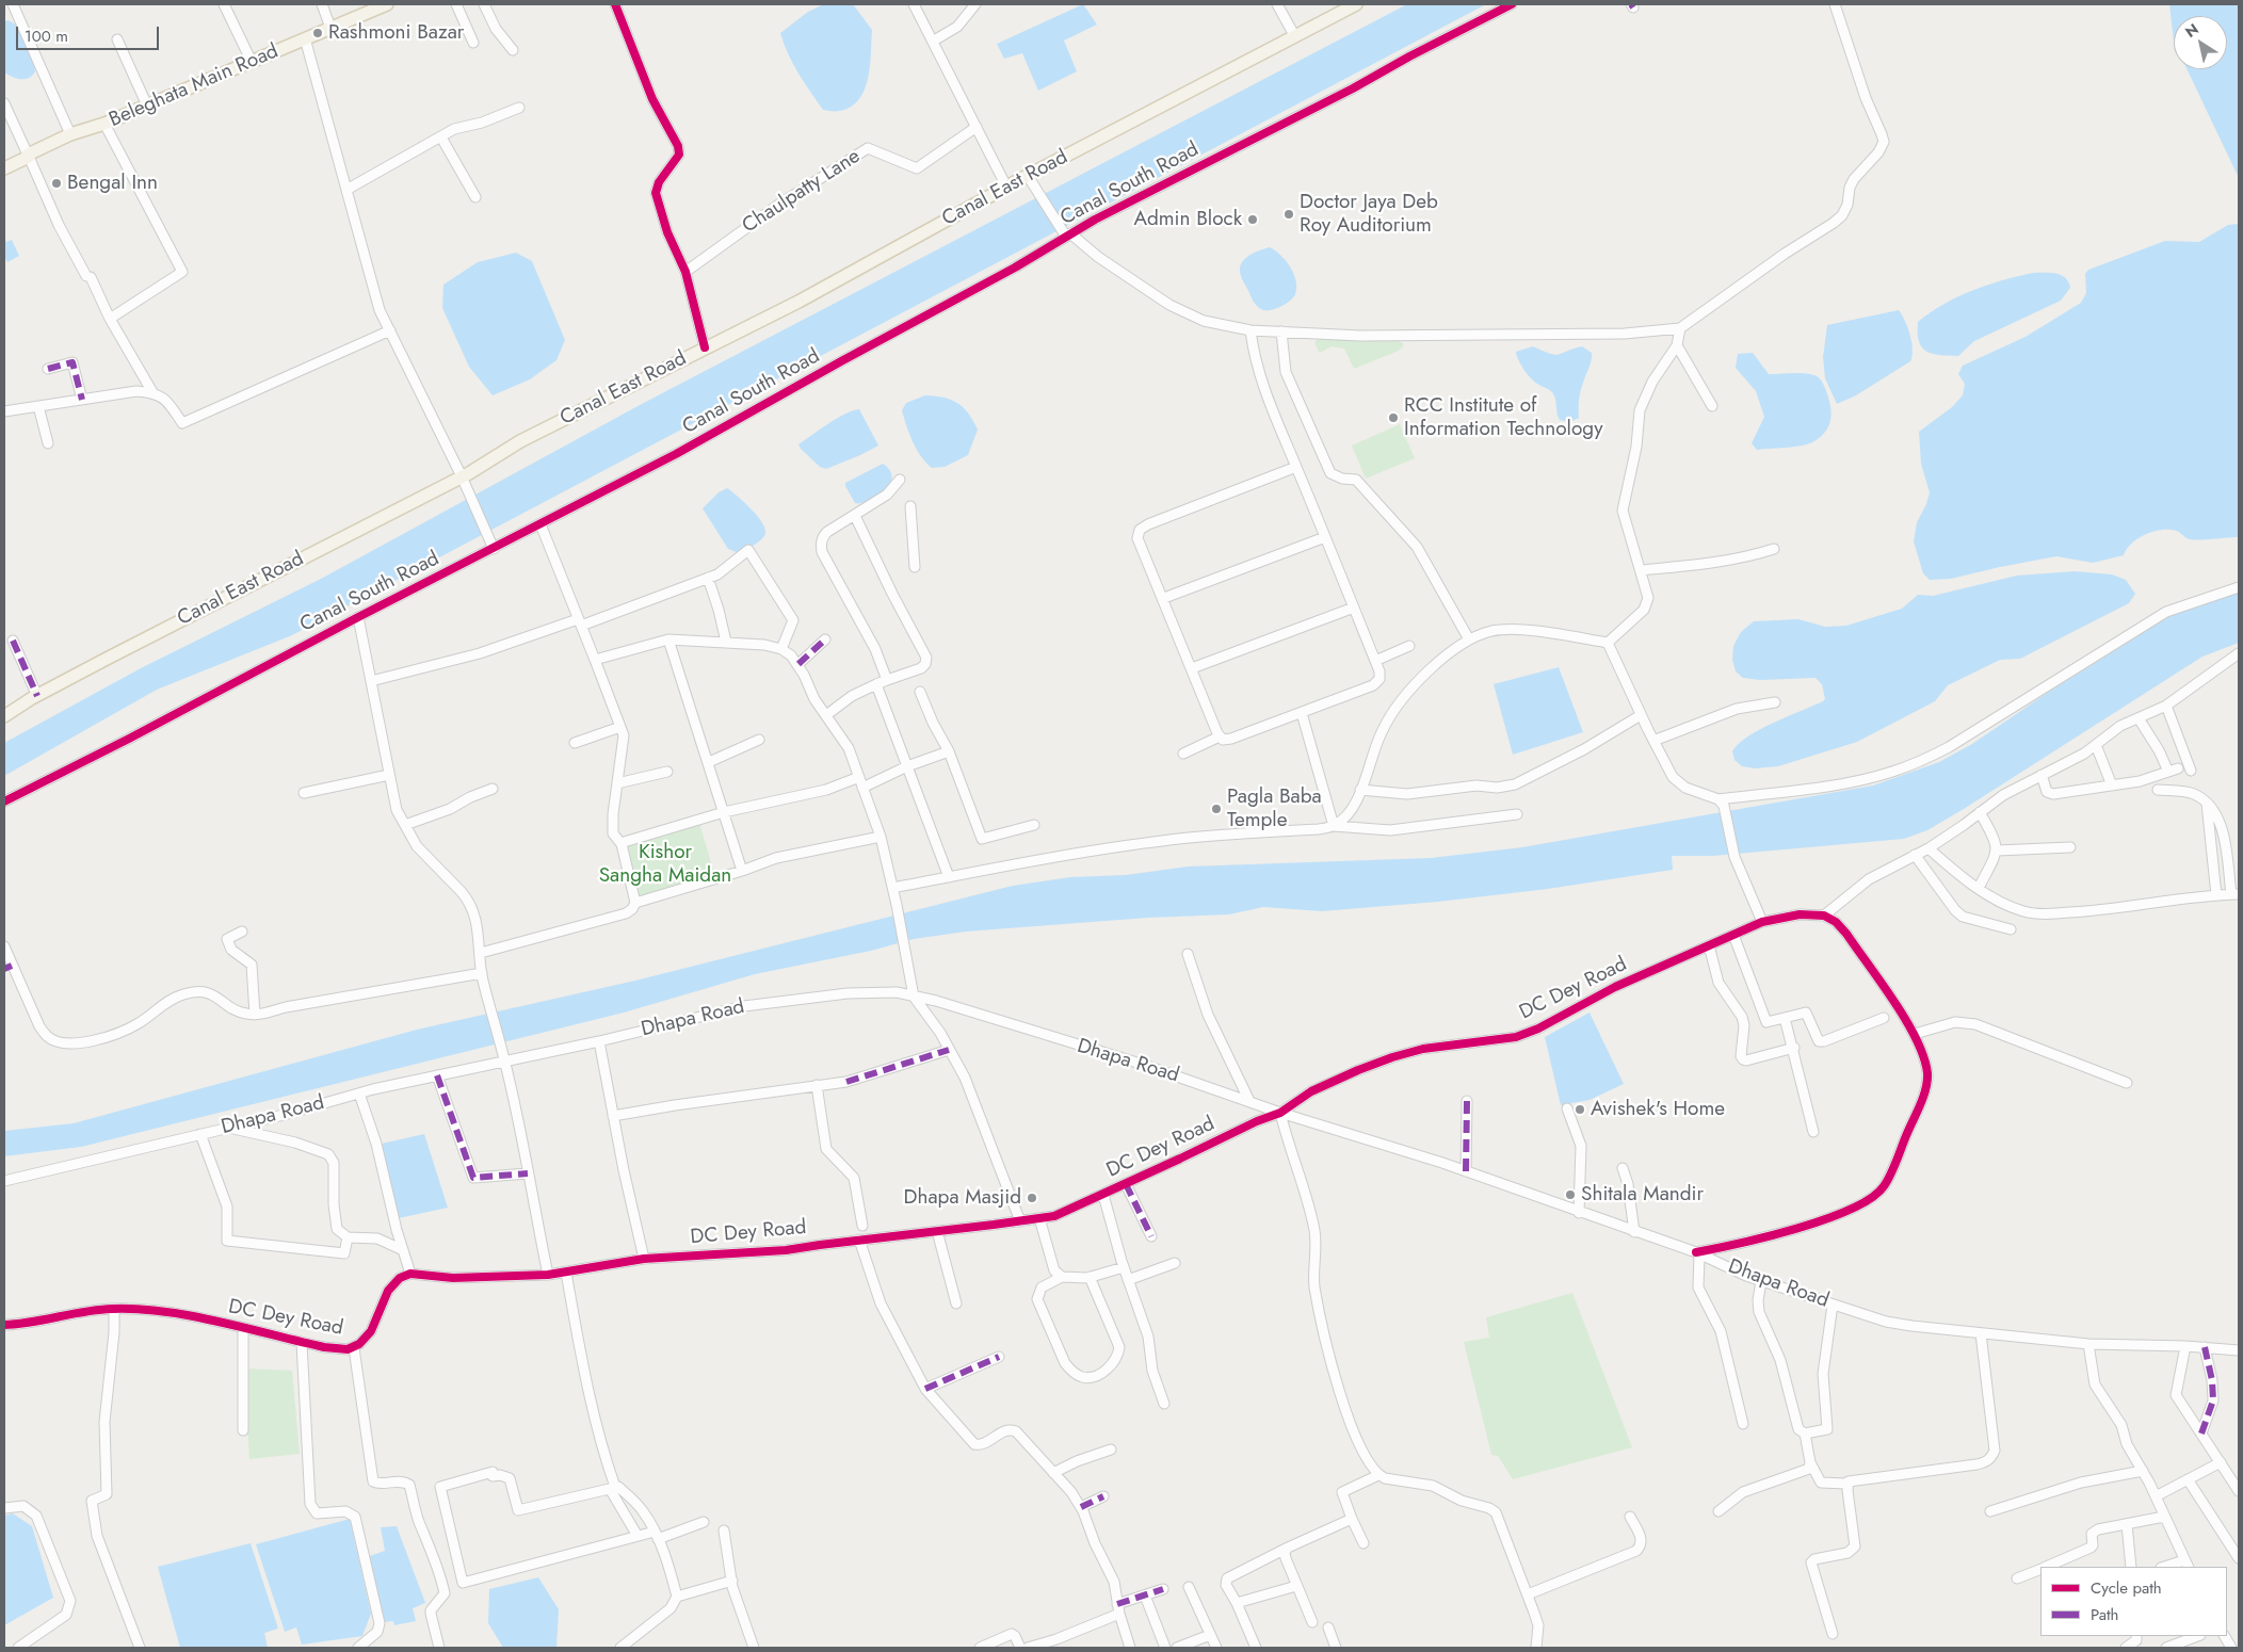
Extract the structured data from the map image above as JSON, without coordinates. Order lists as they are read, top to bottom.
{
  "streets": {
    "main road": ["Beleghata Main Road", "Canal East Road"],
    "street": [
      "Canal South Road",
      "Chaulpatty Lane",
      "DC Dey Road",
      "Dhapa Road"
    ]
  },
  "crossings": [
    ["DC Dey Road", "Dhapa Road"]
  ],
  "parks": ["Kishor Sangha Maidan"],
  "places": [
    "Rashmoni Bazar",
    "Bengal Inn",
    "Doctor Jaya Deb Roy Auditorium",
    "Admin Block",
    "RCC Institute of Information Technology",
    "Pagla Baba Temple",
    "Avishek's Home",
    "Shitala Mandir",
    "Dhapa Masjid"
  ],
  "legend": ["Cycle path", "Path"],
  "scale_bar": "100 m",
  "north": "top left"
}
